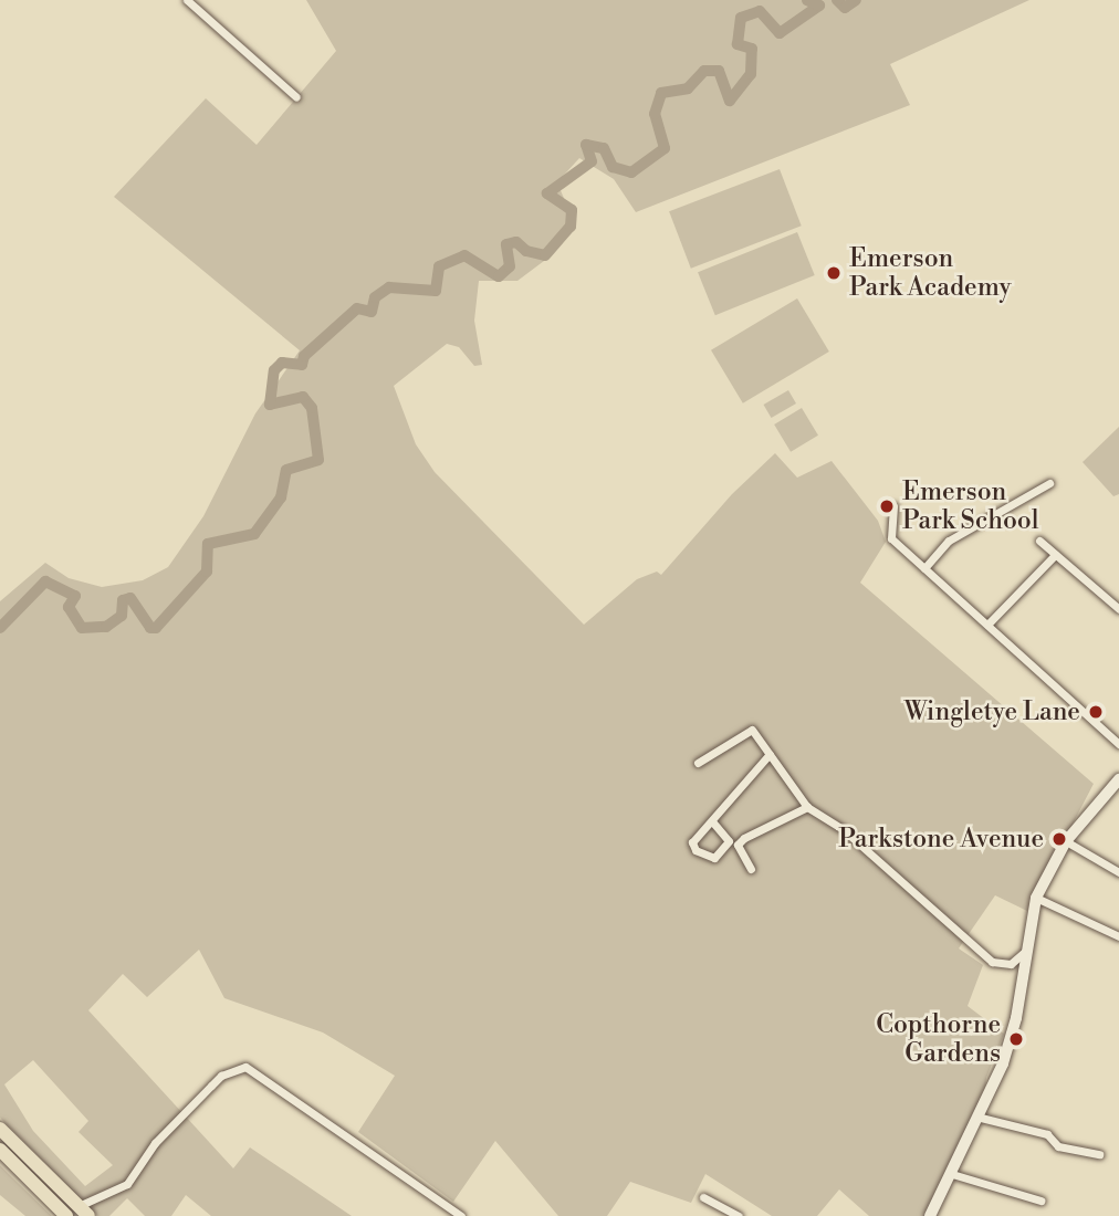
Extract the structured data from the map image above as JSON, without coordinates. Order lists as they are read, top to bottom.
{
  "places": [
    "Emerson Park Academy",
    "Emerson Park School",
    "Wingletye Lane",
    "Parkstone Avenue",
    "Copthorne Gardens"
  ]
}
